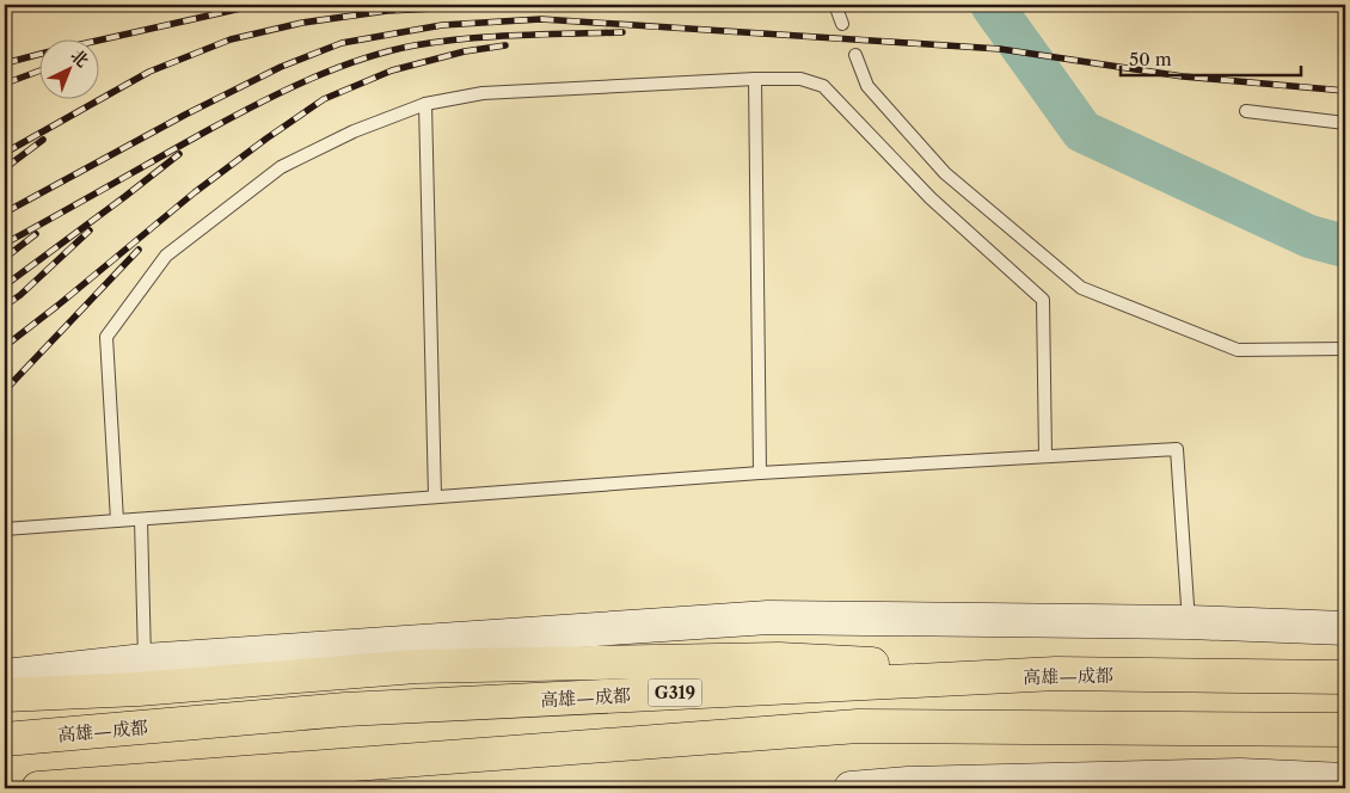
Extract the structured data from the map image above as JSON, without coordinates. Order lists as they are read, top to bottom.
{
  "streets": {
    "highway": ["高雄—成都", "G319"]
  },
  "scale_bar": "50 m",
  "north": "top right"
}
